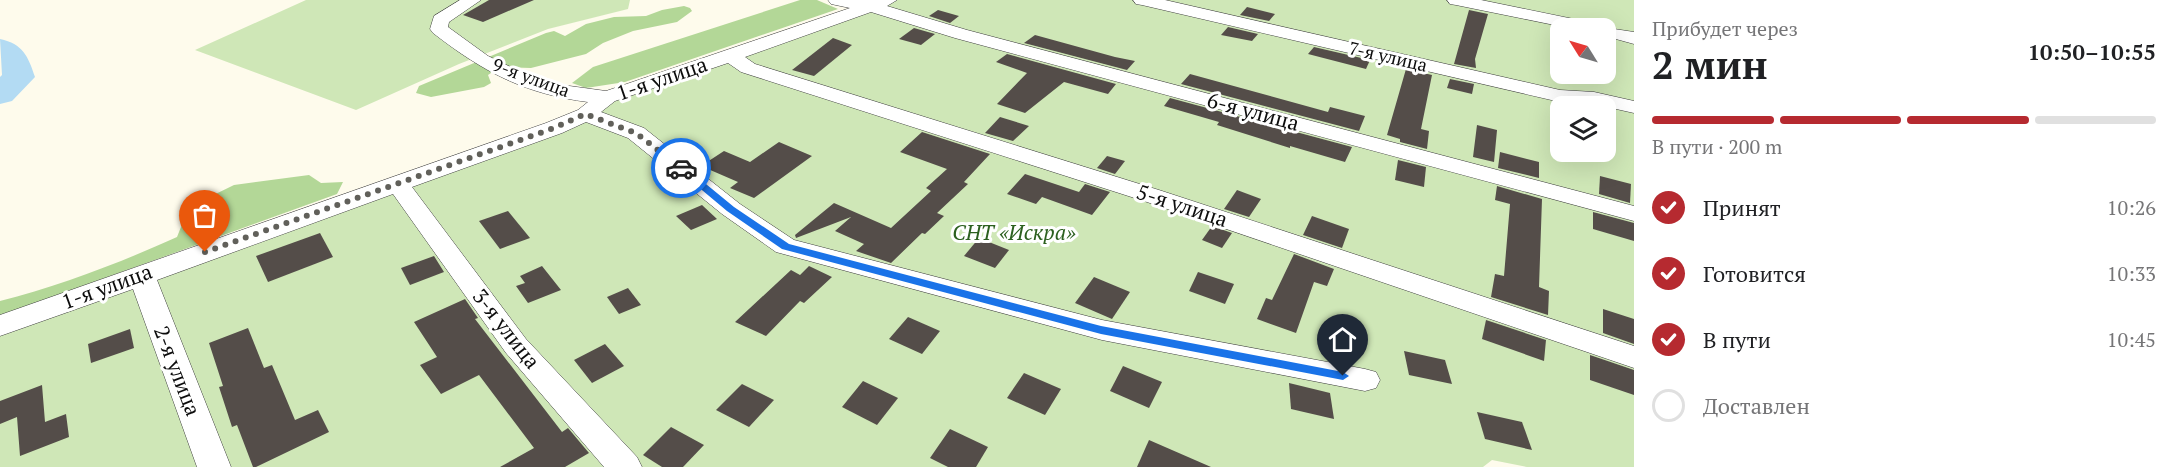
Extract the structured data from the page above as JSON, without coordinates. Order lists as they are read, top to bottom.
{
  "streets": {
    "street": [
      "7-я улица",
      "9-я улица",
      "1-я улица",
      "6-я улица",
      "5-я улица",
      "3-я улица",
      "2-я улица"
    ]
  },
  "crossings": [
    ["9-я улица", "1-я улица"],
    ["1-я улица", "6-я улица"],
    ["1-я улица", "5-я улица"],
    ["1-я улица", "3-я улица"],
    ["1-я улица", "2-я улица"]
  ],
  "parks": ["СНТ «Искра»"],
  "north": "top left",
  "page": {
    "heading": ["2 мин", "Прибудет через", "10:50–10:55"],
    "bar": "В пути · 200 m",
    "list": [
      ["Принят", "10:26"],
      ["Готовится", "10:33"],
      ["В пути", "10:45"],
      "Доставлен"
    ]
  }
}
